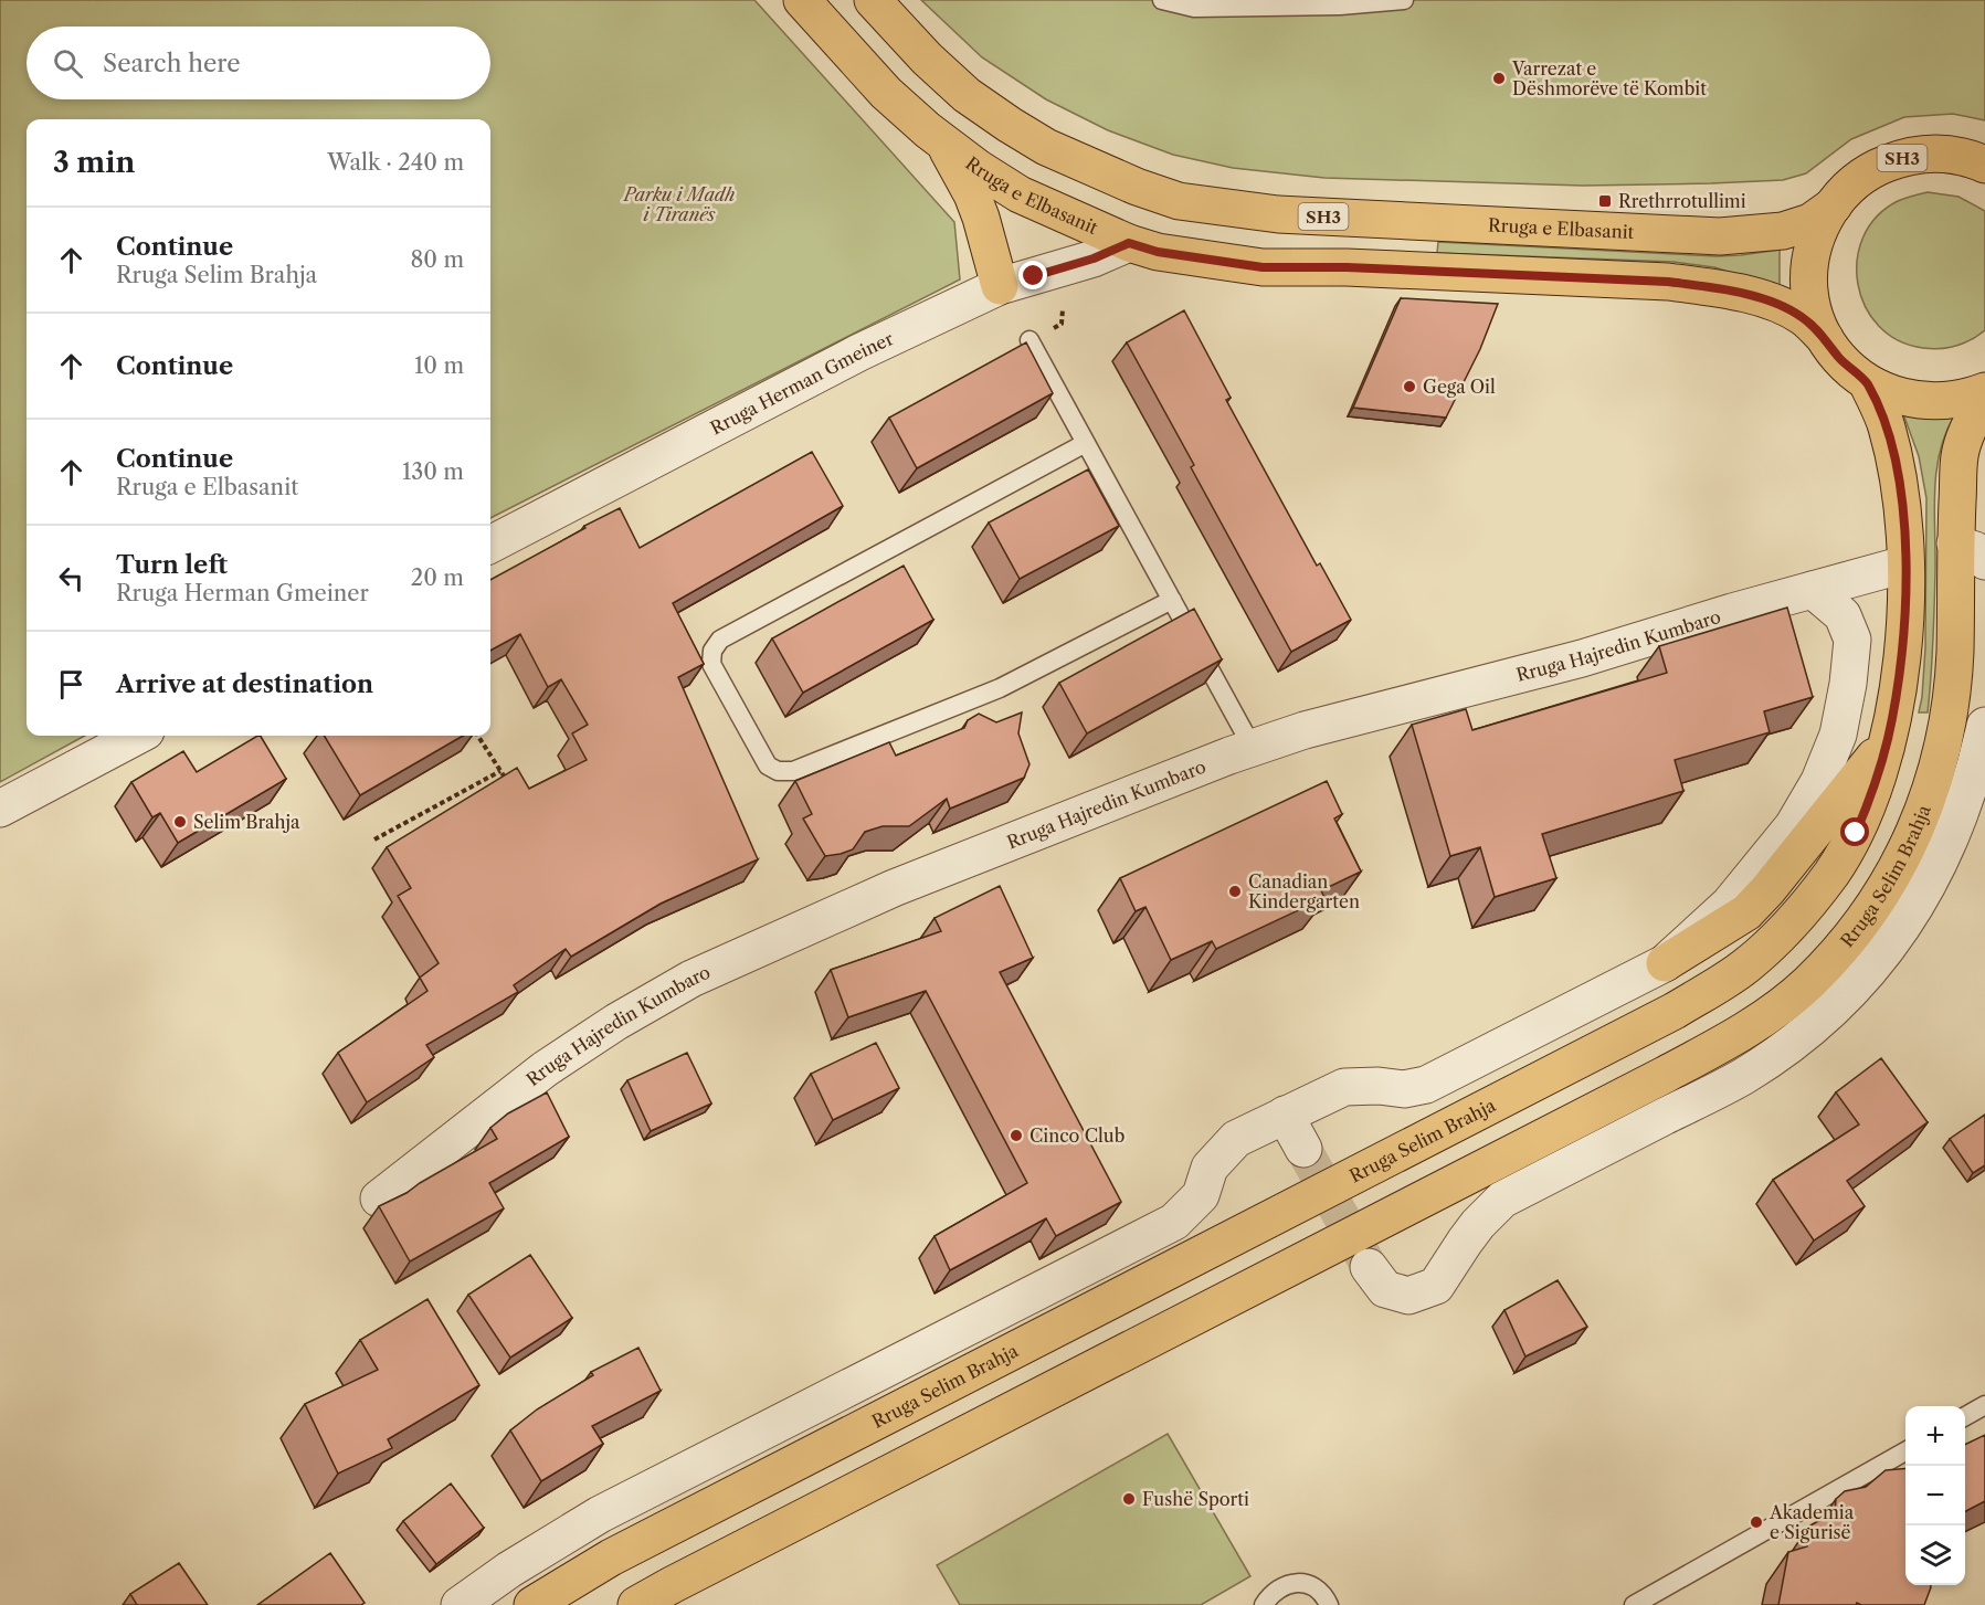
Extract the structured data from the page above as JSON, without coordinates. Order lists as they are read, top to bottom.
{
  "streets": {
    "main road": ["SH3", "Rruga e Elbasanit", "Rruga Selim Brahja"],
    "street": ["Rruga Herman Gmeiner", "Rruga Hajredin Kumbaro"]
  },
  "crossings": [
    ["SH3", "Rruga e Elbasanit"],
    ["SH3", "Rruga Selim Brahja"],
    ["Rruga e Elbasanit", "Rruga Herman Gmeiner"],
    ["Rruga Hajredin Kumbaro", "Rruga Selim Brahja"]
  ],
  "parks": ["Parku i Madh i Tiranës"],
  "places": {
    "other": [
      "Varrezat e Dëshmorëve të Kombit",
      "Gega Oil",
      "Selim Brahja",
      "Canadian Kindergarten",
      "Cinco Club",
      "Fushë Sporti",
      "Akademia e Sigurisë"
    ],
    "transit": ["Rrethrrotullimi"]
  },
  "page": {
    "search": "Search here",
    "heading": ["3 min", "Walk · 240 m"],
    "list": [
      ["Continue", "Rruga Selim Brahja", "80 m"],
      ["Continue", "10 m"],
      ["Continue", "Rruga e Elbasanit", "130 m"],
      ["Turn left", "Rruga Herman Gmeiner", "20 m"],
      "Arrive at destination"
    ],
    "map_buttons": ["+", "−"]
  }
}
